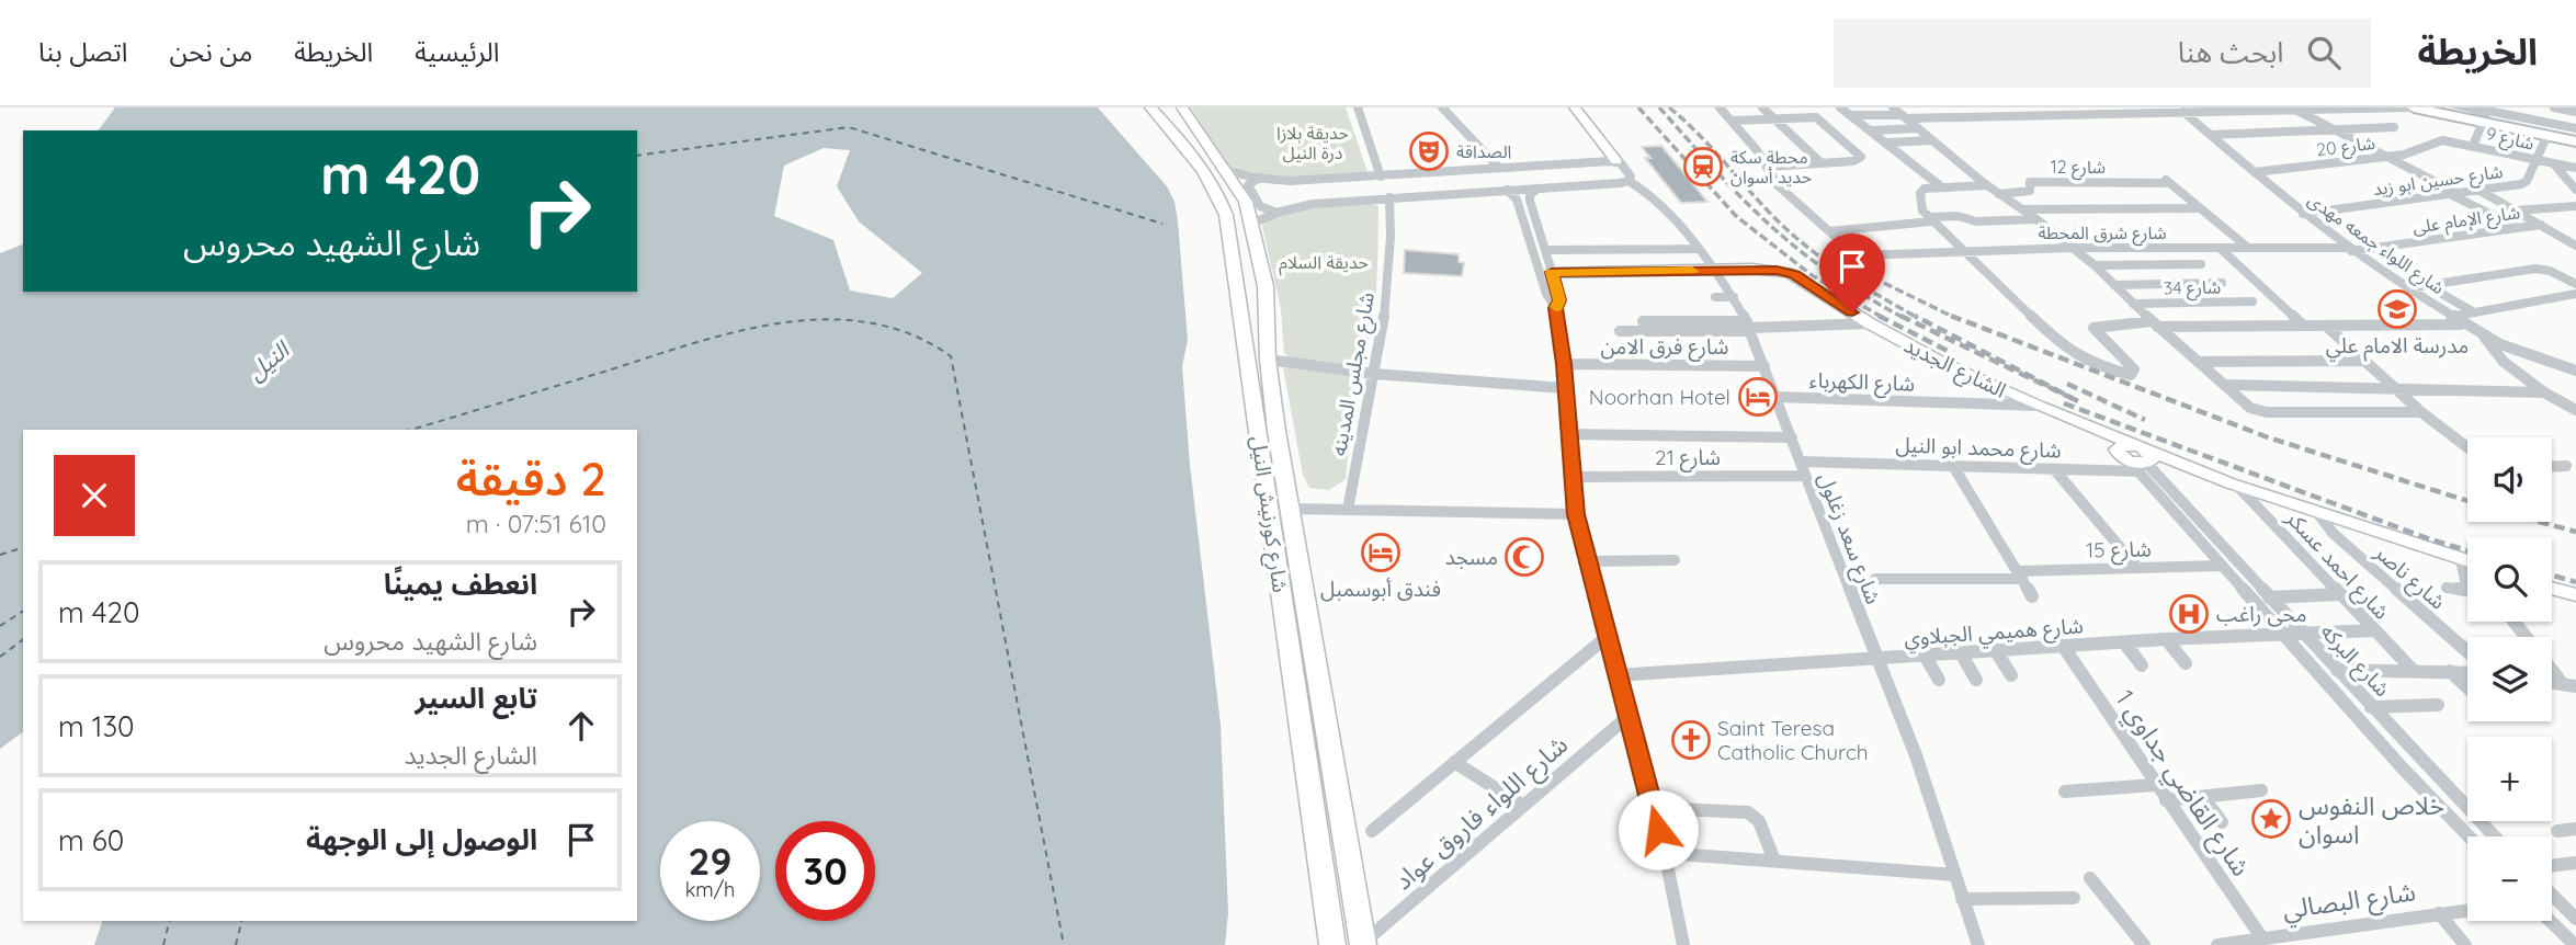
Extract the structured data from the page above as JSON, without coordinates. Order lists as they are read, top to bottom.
{
  "streets": {
    "main road": ["شارع كورنيش النيل"],
    "street": [
      "شارع 9",
      "شارع 20",
      "شارع 12",
      "شارع حسين ابو زيد",
      "شارع الإمام على",
      "شارع شرق المحطة",
      "شارع اللواء جمعه مهدى",
      "شارع 34",
      "شارع فرق الامن",
      "الشارع الجديد",
      "شارع مجلس المدينه",
      "شارع الكهرباء",
      "شارع محمد ابو النيل",
      "شارع 21",
      "شارع سعد زغلول",
      "شارع 15",
      "شارع احمد عسكر",
      "شارع ناصر",
      "شارع هميمي الجبلاوي",
      "شارع البركه",
      "شارع القاضي جداوي 1",
      "شارع اللواء فاروق عواد",
      "شارع البصالي"
    ]
  },
  "crossings": [
    ["شارع 9", "شارع 20"],
    ["شارع 9", "شارع حسين ابو زيد"],
    ["شارع 20", "شارع اللواء جمعه مهدى"],
    ["شارع حسين ابو زيد", "شارع اللواء جمعه مهدى"],
    ["شارع الإمام على", "شارع شرق المحطة"],
    ["شارع الإمام على", "شارع اللواء جمعه مهدى"],
    ["شارع شرق المحطة", "شارع اللواء جمعه مهدى"],
    ["شارع فرق الامن", "شارع سعد زغلول"],
    ["الشارع الجديد", "شارع الكهرباء"],
    ["الشارع الجديد", "شارع محمد ابو النيل"],
    ["الشارع الجديد", "شارع سعد زغلول"],
    ["الشارع الجديد", "شارع احمد عسكر"],
    ["الشارع الجديد", "شارع ناصر"],
    ["الشارع الجديد", "شارع البركه"],
    ["شارع الكهرباء", "شارع سعد زغلول"],
    ["شارع محمد ابو النيل", "شارع سعد زغلول"],
    ["شارع محمد ابو النيل", "شارع البركه"],
    ["شارع 21", "شارع سعد زغلول"],
    ["شارع كورنيش النيل", "شارع اللواء فاروق عواد"],
    ["شارع سعد زغلول", "شارع هميمي الجبلاوي"],
    ["شارع 15", "شارع البركه"],
    ["شارع احمد عسكر", "شارع هميمي الجبلاوي"],
    ["شارع هميمي الجبلاوي", "شارع البركه"],
    ["شارع هميمي الجبلاوي", "شارع القاضي جداوي 1"],
    ["شارع القاضي جداوي 1", "شارع البصالي"]
  ],
  "water": ["النيل"],
  "parks": ["حديقة بلازا درة النيل", "حديقة السلام"],
  "places": {
    "theatre": ["الصداقة"],
    "station": ["محطة سكة حديد أسوان"],
    "school or university": ["مدرسة الامام علي"],
    "hotel": ["Noorhan Hotel", "فندق أبوسمبل"],
    "mosque": ["مسجد"],
    "hospital": ["محى راغب"],
    "church": ["Saint Teresa Catholic Church"],
    "place": ["خلاص النفوس اسوان"]
  },
  "page": {
    "header": "الخريطة",
    "search": "ابحث هنا",
    "nav": [
      "الرئيسية",
      "الخريطة",
      "من نحن",
      "اتصل بنا"
    ],
    "turn": ["420 m", "شارع الشهيد محروس"],
    "heading": ["2 دقيقة", "610 m · 07:51"],
    "map_buttons": ["+", "−"],
    "list": [
      {
        "name": "انعطف يمينًا",
        "note": "شارع الشهيد محروس",
        "value": "420 m"
      },
      {
        "name": "تابع السير",
        "note": "الشارع الجديد",
        "value": "130 m"
      },
      {
        "name": "الوصول إلى الوجهة",
        "value": "60 m"
      }
    ],
    "speed": "29 km/h",
    "limit": "30"
  }
}
